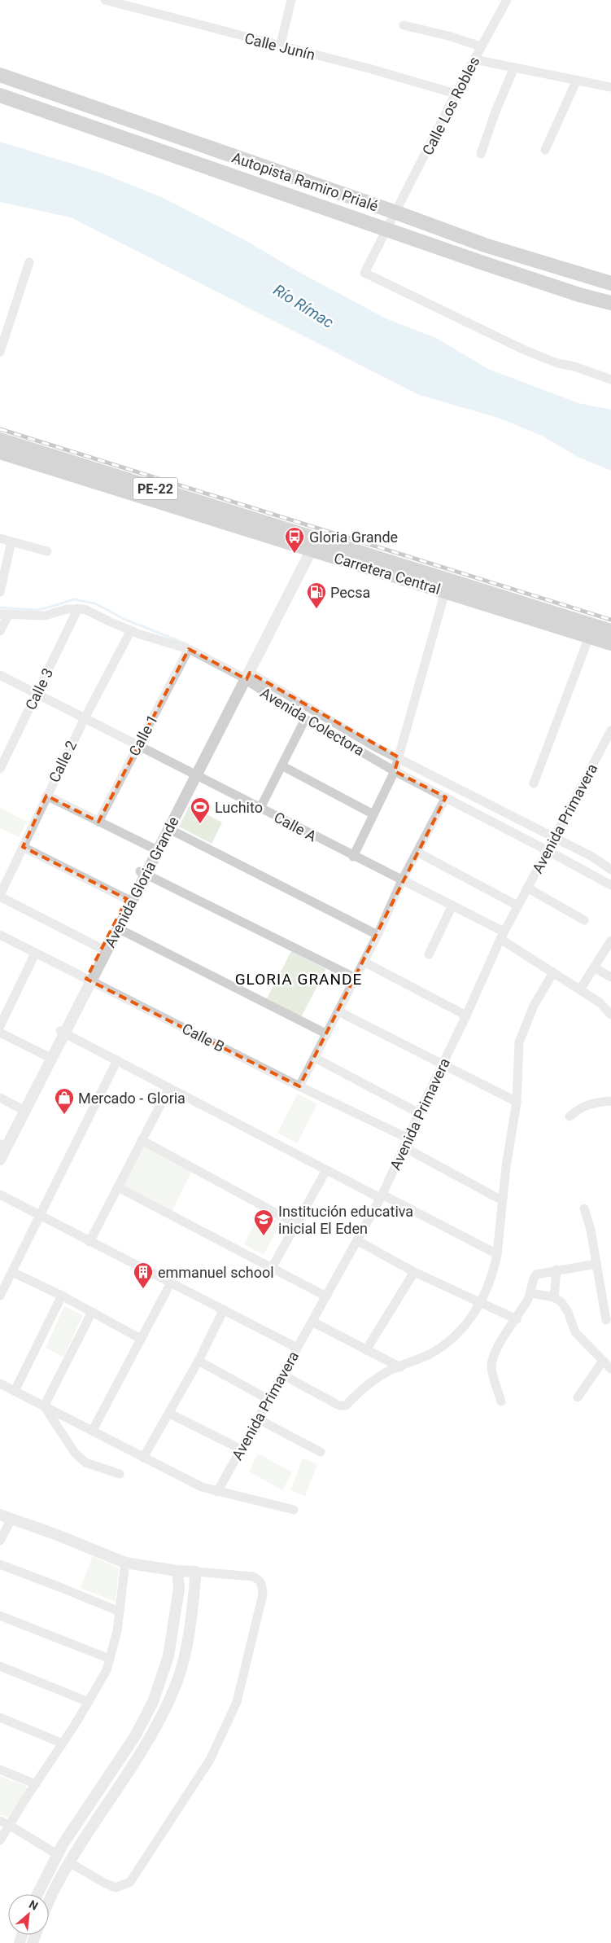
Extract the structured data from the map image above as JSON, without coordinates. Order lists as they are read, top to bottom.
{
  "streets": {
    "highway": ["Autopista Ramiro Prialé", "PE-22", "Carretera Central"],
    "street": [
      "Calle Junín",
      "Calle Los Robles",
      "Calle 3",
      "Avenida Colectora",
      "Calle 1",
      "Calle 2",
      "Avenida Primavera",
      "Calle A",
      "Avenida Gloria Grande",
      "Calle B"
    ]
  },
  "crossings": [
    ["Calle Junín", "Calle Los Robles"],
    ["Calle Los Robles", "Autopista Ramiro Prialé"],
    ["Carretera Central", "Avenida Gloria Grande"],
    ["Calle 3", "Avenida Colectora"],
    ["Calle 3", "Calle A"],
    ["Avenida Colectora", "Calle 1"],
    ["Avenida Colectora", "Calle 2"],
    ["Avenida Colectora", "Avenida Primavera"],
    ["Avenida Colectora", "Avenida Gloria Grande"],
    ["Calle 1", "Calle A"],
    ["Calle 2", "Calle A"],
    ["Avenida Primavera", "Calle A"],
    ["Avenida Primavera", "Calle B"],
    ["Calle A", "Avenida Gloria Grande"],
    ["Avenida Gloria Grande", "Calle B"]
  ],
  "districts": ["GLORIA GRANDE"],
  "water": ["Río Rímac"],
  "places": {
    "bus stop": ["Gloria Grande"],
    "fuel station": ["Pecsa"],
    "sports": ["Luchito"],
    "shop": ["Mercado - Gloria"],
    "school or university": ["Institución educativa inicial El Eden"],
    "building": ["emmanuel school"]
  },
  "north": "top right"
}
